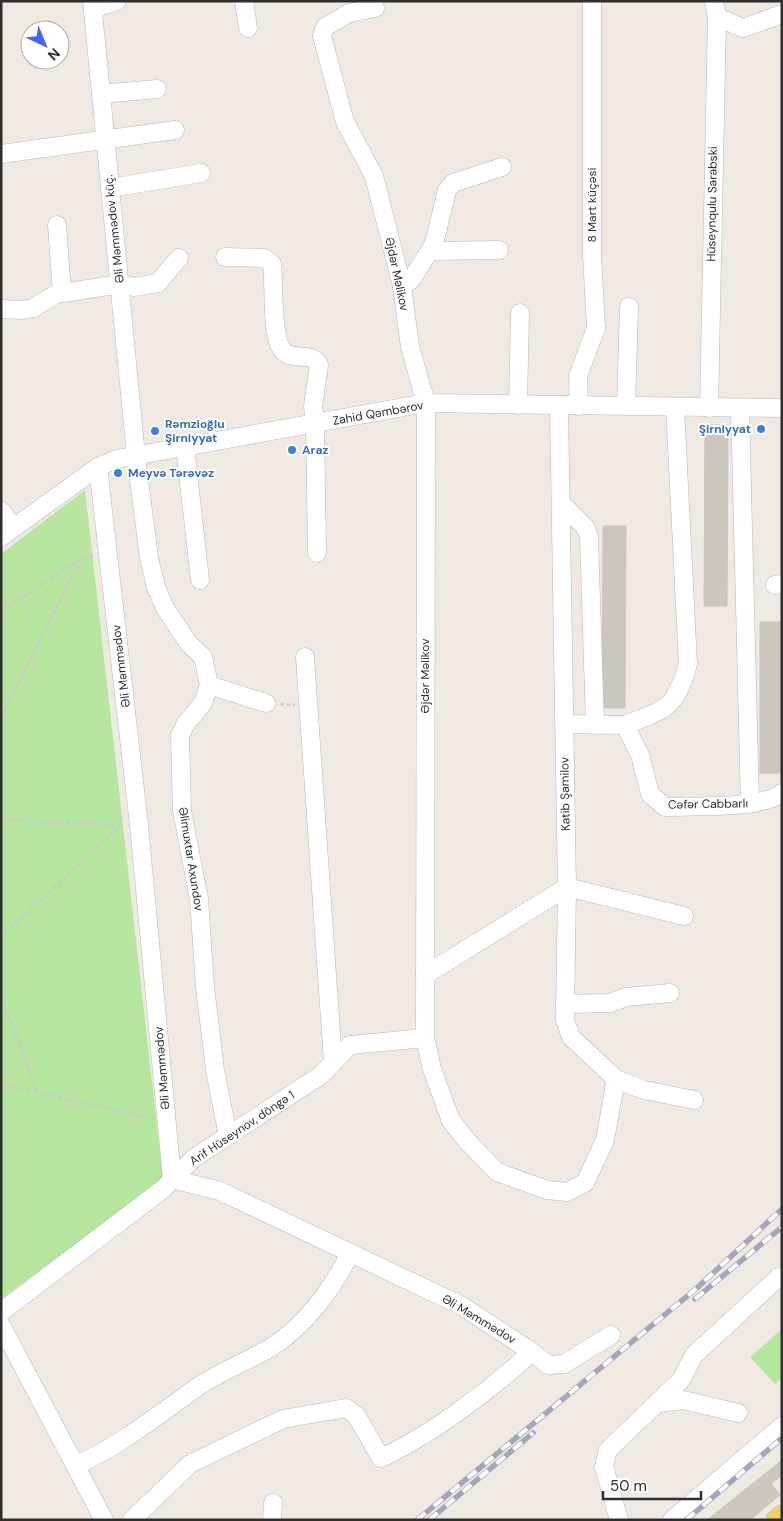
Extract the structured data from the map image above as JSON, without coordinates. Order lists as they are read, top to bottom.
{
  "streets": {
    "street": [
      "Hüseynqulu Sarabski",
      "8 Mart küçəsi",
      "Əli Məmmədov küç.",
      "Əjdər Məlikov",
      "Zahid Qəmbərov",
      "Əli Məmmədov",
      "Katib Şamilov",
      "Cəfər Cabbarlı",
      "Əlimuxtar Axundov",
      "Arif Hüseynov, döngə 1"
    ]
  },
  "crossings": [
    ["Hüseynqulu Sarabski", "Zahid Qəmbərov"],
    ["8 Mart küçəsi", "Zahid Qəmbərov"],
    ["Əli Məmmədov küç.", "Zahid Qəmbərov"],
    ["Əjdər Məlikov", "Zahid Qəmbərov"],
    ["Əjdər Məlikov", "Katib Şamilov"],
    ["Əjdər Məlikov", "Arif Hüseynov, döngə 1"],
    ["Zahid Qəmbərov", "Əli Məmmədov"],
    ["Zahid Qəmbərov", "Katib Şamilov"],
    ["Əli Məmmədov", "Arif Hüseynov, döngə 1"],
    ["Əlimuxtar Axundov", "Arif Hüseynov, döngə 1"]
  ],
  "places": [
    "Şirniyyat",
    "Rəmzioğlu Şirniyyat",
    "Araz",
    "Meyvə Tərəvəz"
  ],
  "scale_bar": "50 m",
  "north": "bottom right"
}
